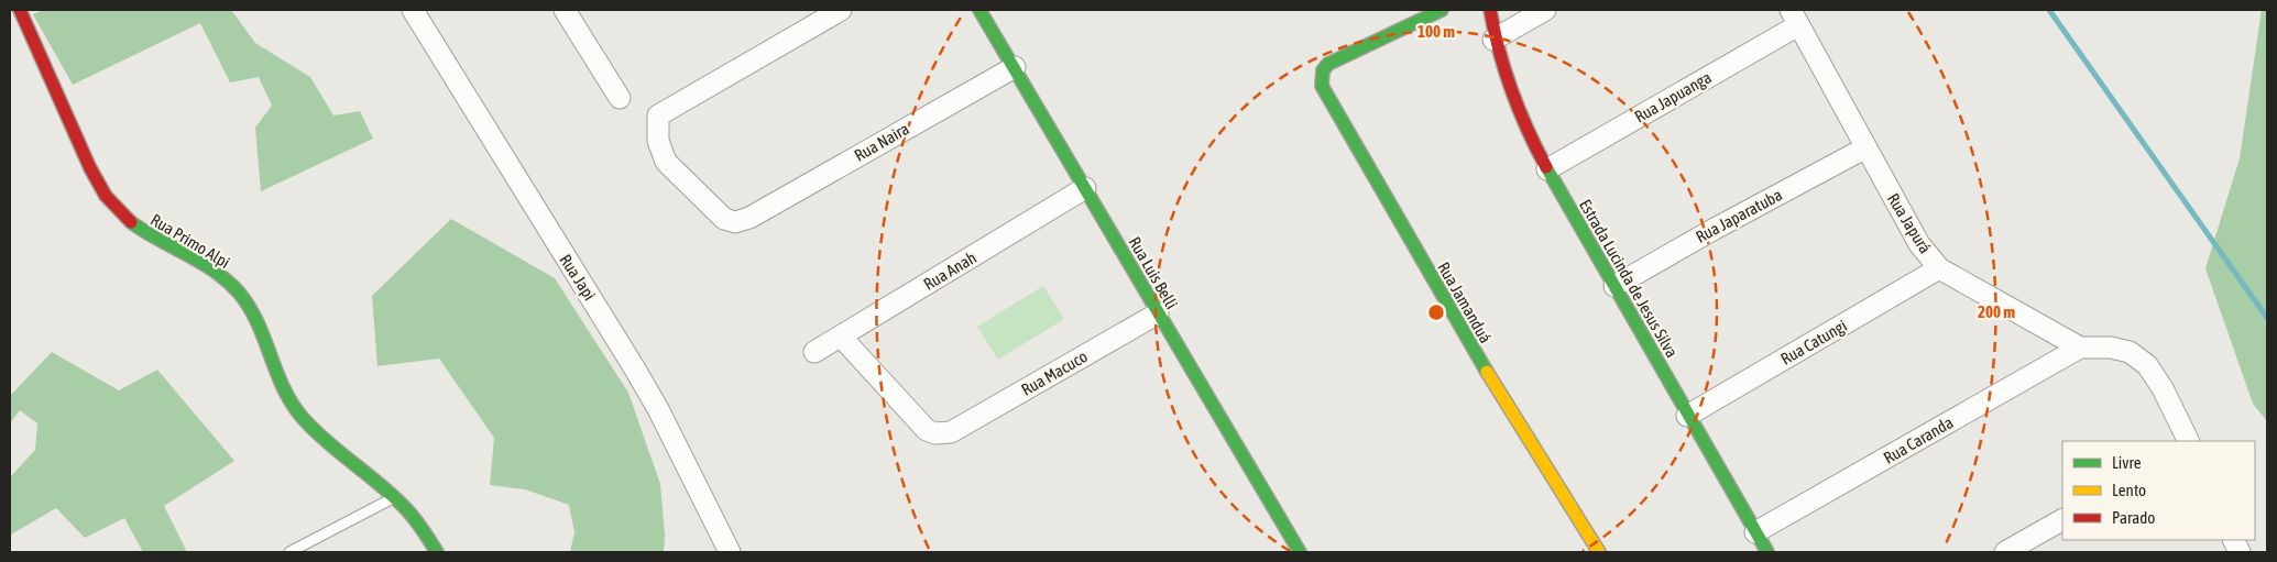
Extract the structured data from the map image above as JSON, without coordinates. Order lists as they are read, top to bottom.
{
  "streets": {
    "street": [
      "Rua Japuanga",
      "Rua Naira",
      "Rua Japaratuba",
      "Rua Japurá",
      "Rua Primo Alpi",
      "Rua Anah",
      "Rua Luis Belli",
      "Rua Japi",
      "Estrada Lucinda de Jesus Silva",
      "Rua Jamanduá",
      "Rua Catungi",
      "Rua Macuco",
      "Rua Caranda"
    ]
  },
  "crossings": [
    ["Rua Japuanga", "Rua Japurá"],
    ["Rua Japuanga", "Estrada Lucinda de Jesus Silva"],
    ["Rua Naira", "Rua Luis Belli"],
    ["Rua Japaratuba", "Rua Japurá"],
    ["Rua Japaratuba", "Estrada Lucinda de Jesus Silva"],
    ["Rua Japurá", "Rua Catungi"],
    ["Rua Japurá", "Rua Caranda"],
    ["Rua Anah", "Rua Luis Belli"],
    ["Rua Anah", "Rua Macuco"],
    ["Rua Luis Belli", "Rua Macuco"],
    ["Estrada Lucinda de Jesus Silva", "Rua Catungi"],
    ["Estrada Lucinda de Jesus Silva", "Rua Caranda"]
  ],
  "legend": ["Livre", "Lento", "Parado"],
  "rings": ["100 m", "200 m"]
}
